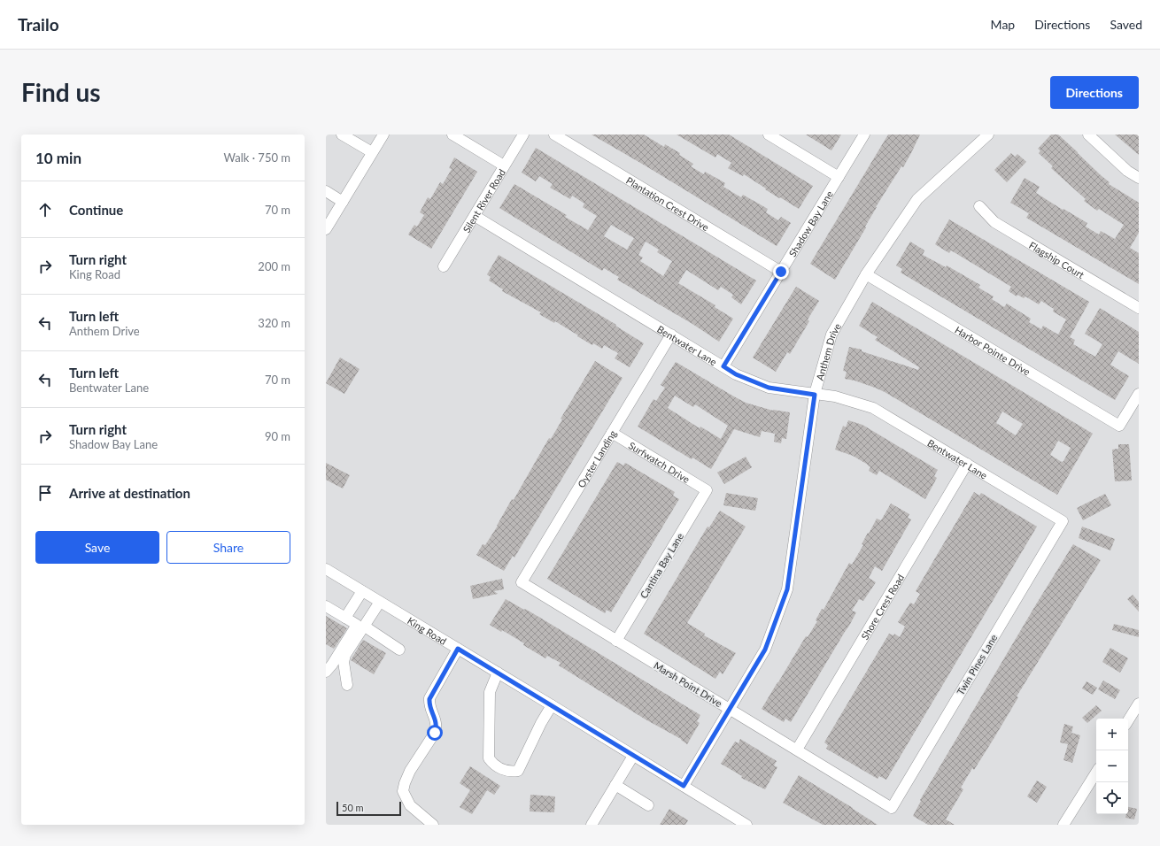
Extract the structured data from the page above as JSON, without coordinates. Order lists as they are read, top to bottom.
{
  "streets": {
    "street": [
      "Silent River Road",
      "Plantation Crest Drive",
      "Shadow Bay Lane",
      "Flagship Court",
      "Bentwater Lane",
      "Harbor Pointe Drive",
      "Anthem Drive",
      "Oyster Landing",
      "Surfwatch Drive",
      "Cantina Bay Lane",
      "Shore Crest Road",
      "King Road",
      "Twin Pines Lane",
      "Marsh Point Drive"
    ]
  },
  "crossings": [
    ["Silent River Road", "Bentwater Lane"],
    ["Plantation Crest Drive", "Shadow Bay Lane"],
    ["Shadow Bay Lane", "Bentwater Lane"],
    ["Bentwater Lane", "Anthem Drive"],
    ["Bentwater Lane", "Oyster Landing"],
    ["Bentwater Lane", "Shore Crest Road"],
    ["Bentwater Lane", "Twin Pines Lane"],
    ["Harbor Pointe Drive", "Anthem Drive"],
    ["Anthem Drive", "King Road"],
    ["Anthem Drive", "Marsh Point Drive"],
    ["Oyster Landing", "Surfwatch Drive"],
    ["Oyster Landing", "Marsh Point Drive"],
    ["Surfwatch Drive", "Cantina Bay Lane"],
    ["Cantina Bay Lane", "Marsh Point Drive"],
    ["Shore Crest Road", "Marsh Point Drive"],
    ["Twin Pines Lane", "Marsh Point Drive"]
  ],
  "scale_bar": "50 m",
  "page": {
    "header": "Trailo",
    "nav": ["Map", "Directions", "Saved"],
    "buttons": [
      "Directions",
      ["Save", "Share"]
    ],
    "title": "Find us",
    "heading": ["10 min", "Walk · 750 m"],
    "list": [
      ["Continue", "70 m"],
      ["Turn right", "King Road", "200 m"],
      ["Turn left", "Anthem Drive", "320 m"],
      ["Turn left", "Bentwater Lane", "70 m"],
      ["Turn right", "Shadow Bay Lane", "90 m"],
      "Arrive at destination"
    ],
    "map_buttons": ["+", "−"],
    "scale": "50 m"
  }
}
